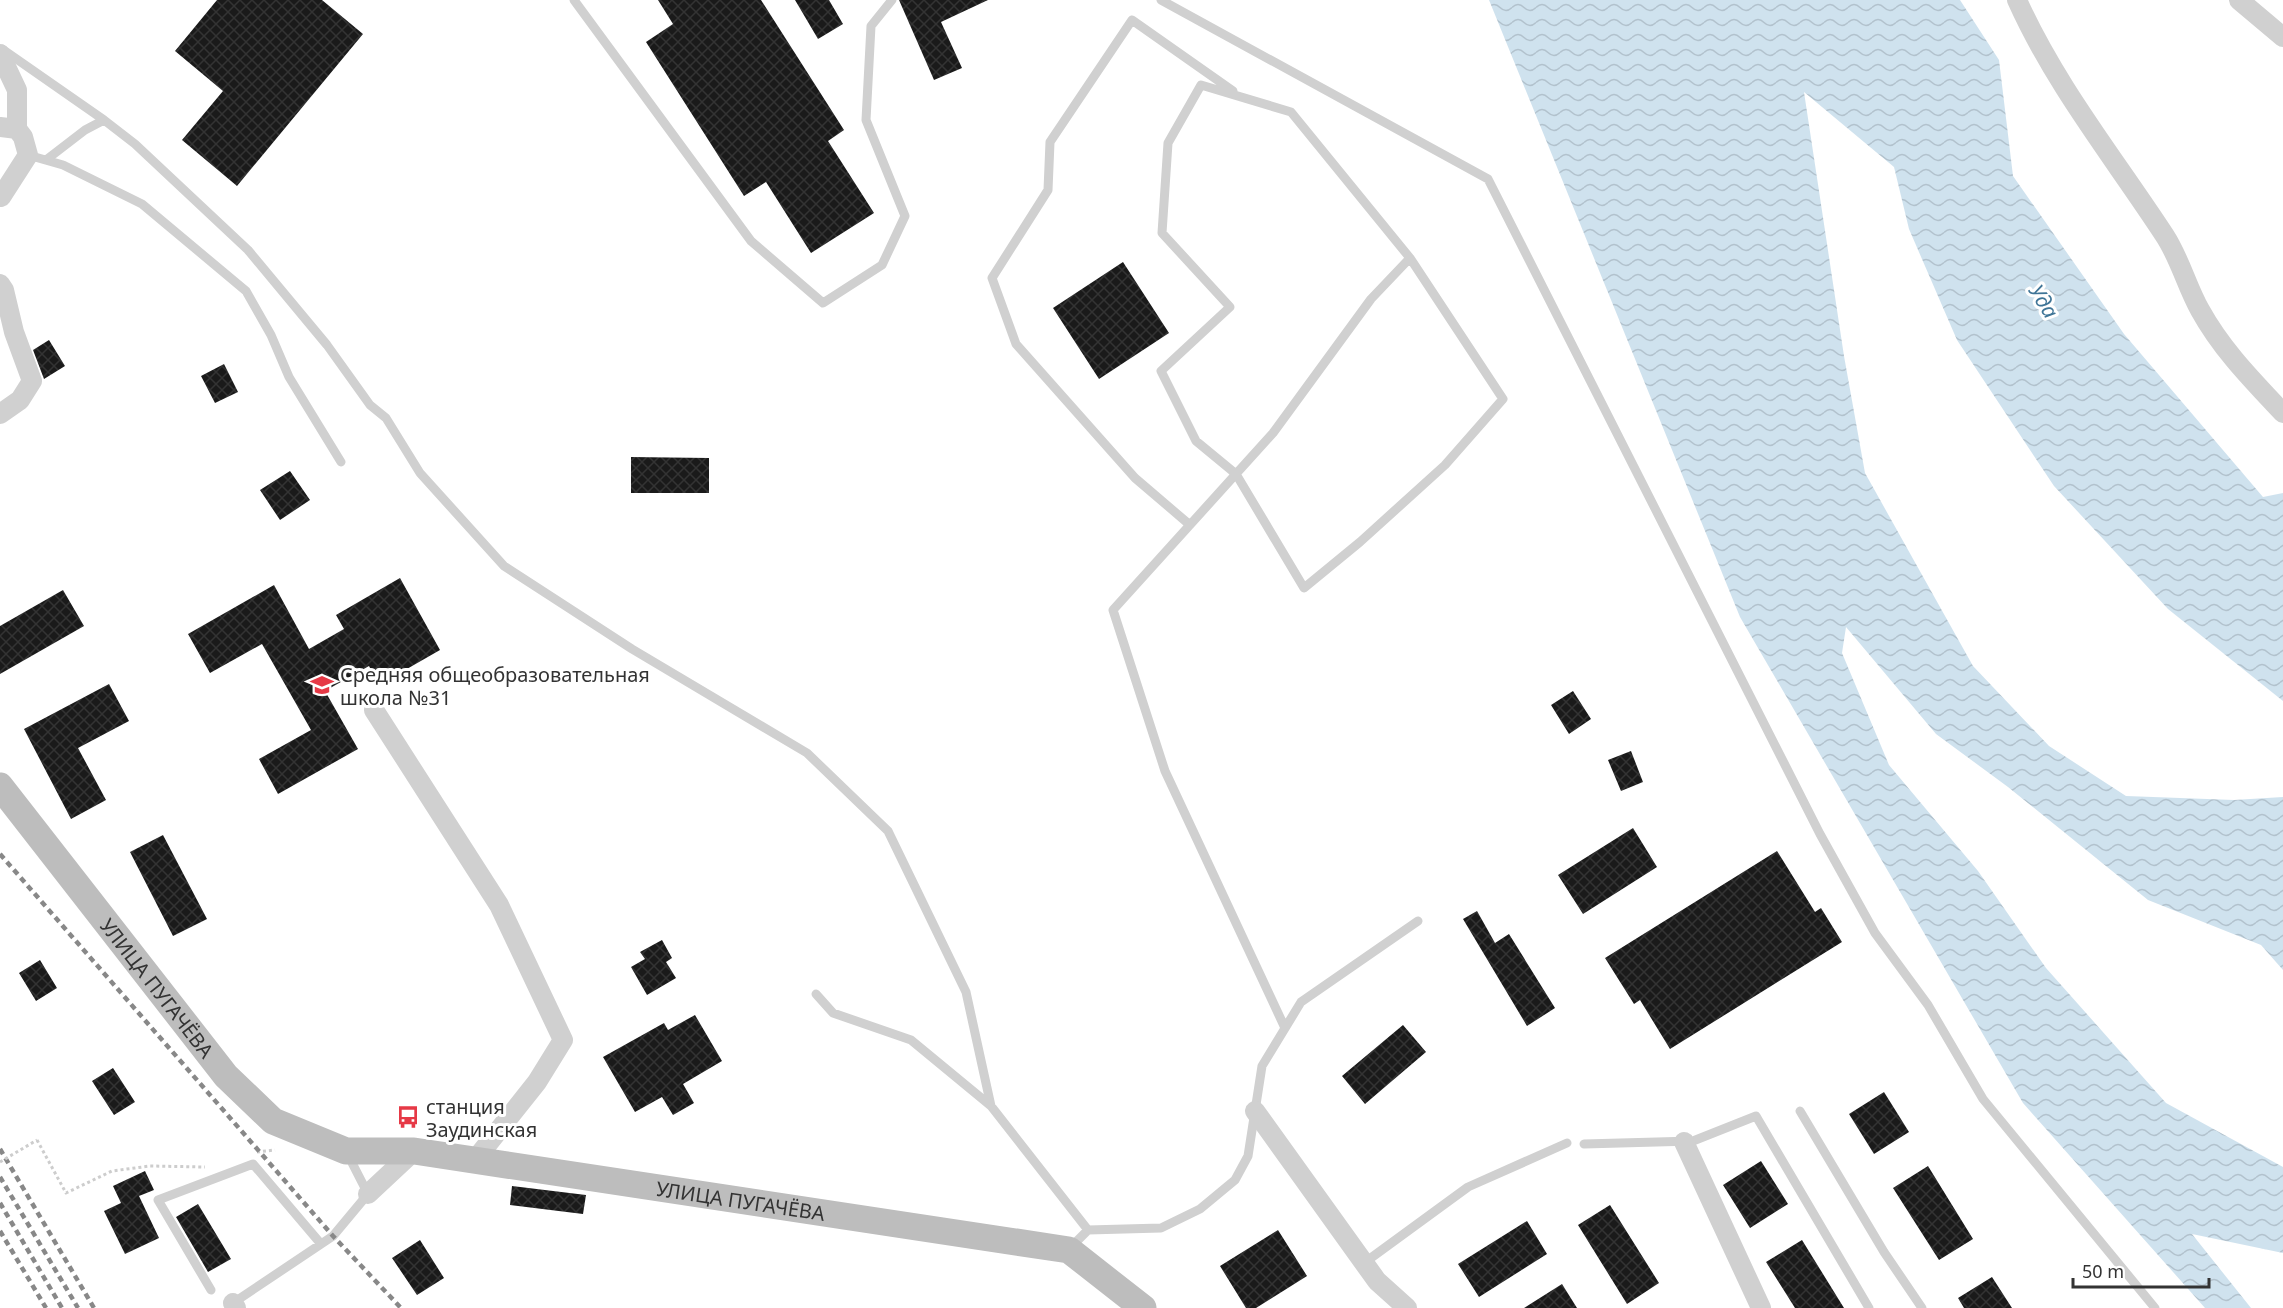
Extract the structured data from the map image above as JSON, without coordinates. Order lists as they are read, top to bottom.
{
  "streets": {
    "street": ["УЛИЦА ПУГАЧЁВА"]
  },
  "water": ["Уда"],
  "places": {
    "school or university": ["Средняя общеобразовательная школа №31"],
    "bus stop": ["станция Заудинская"]
  },
  "scale_bar": "50 m"
}
